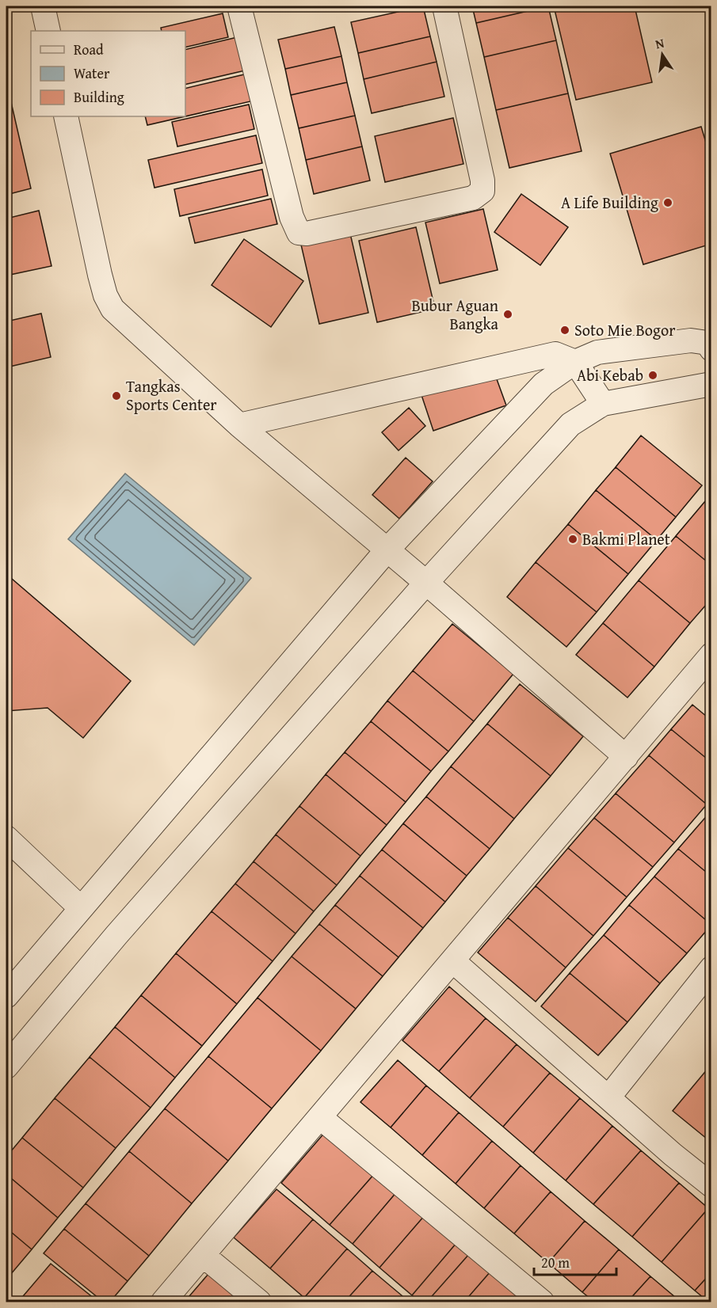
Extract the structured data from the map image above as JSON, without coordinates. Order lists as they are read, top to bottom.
{
  "places": [
    "A Life Building",
    "Bubur Aguan Bangka",
    "Soto Mie Bogor",
    "Abi Kebab",
    "Tangkas Sports Center",
    "Bakmi Planet"
  ],
  "legend": ["Road", "Water", "Building"],
  "scale_bar": "20 m",
  "north": "top"
}
